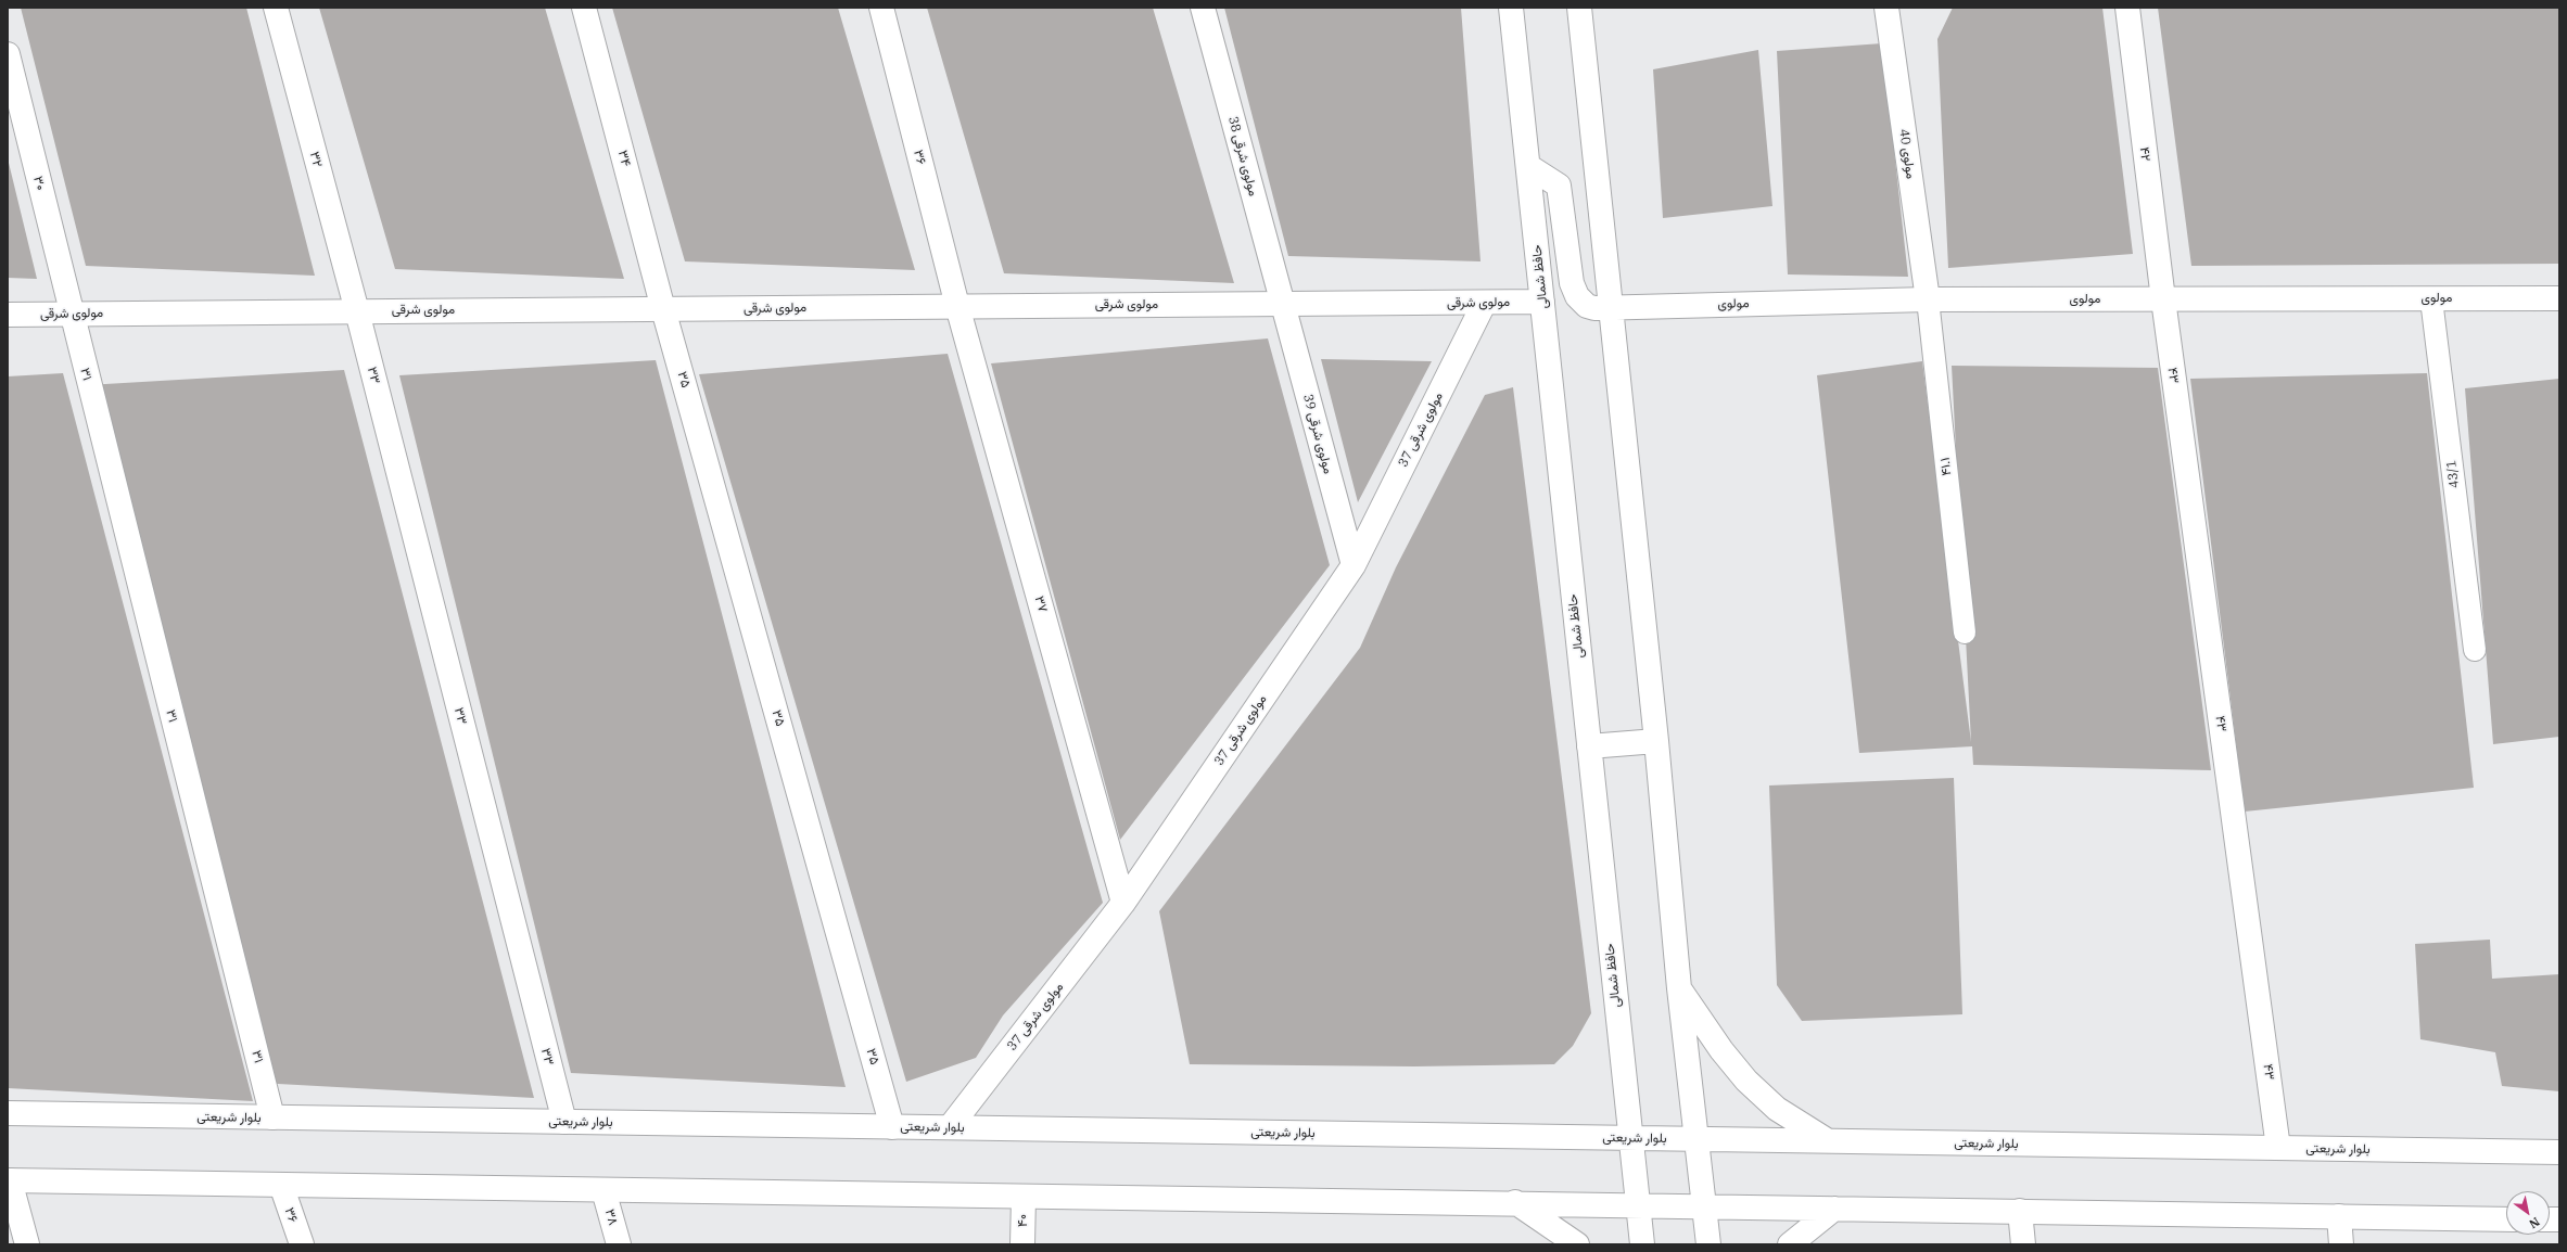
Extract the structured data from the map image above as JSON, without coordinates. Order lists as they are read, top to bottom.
{
  "streets": {
    "main road": [
      "مولوی 40",
      "۴۲",
      "مولوی شرقی 38",
      "۳۶",
      "۳۴",
      "۳۲",
      "۳۰",
      "حافظ شمالی",
      "مولوی",
      "مولوی شرقی",
      "۳۱",
      "۳۳",
      "۴۳",
      "۳۵",
      "مولوی شرقی 37",
      "مولوی شرقی 39",
      "۳۷",
      "بلوار شریعتی",
      "۳۸",
      "۴۰"
    ],
    "lane": ["۴۱.۱", "43/1"]
  },
  "crossings": [
    ["مولوی 40", "مولوی"],
    ["مولوی 40", "۴۱.۱"],
    ["۴۲", "مولوی"],
    ["۴۲", "۴۳"],
    ["مولوی شرقی 38", "مولوی شرقی"],
    ["مولوی شرقی 38", "مولوی شرقی 39"],
    ["۳۶", "مولوی شرقی"],
    ["۳۶", "۳۷"],
    ["۳۴", "مولوی شرقی"],
    ["۳۴", "۳۵"],
    ["۳۲", "مولوی شرقی"],
    ["۳۲", "۳۳"],
    ["۳۰", "مولوی شرقی"],
    ["۳۰", "۳۱"],
    ["حافظ شمالی", "مولوی"],
    ["حافظ شمالی", "مولوی شرقی"],
    ["حافظ شمالی", "بلوار شریعتی"],
    ["مولوی", "۴۳"],
    ["مولوی", "۴۱.۱"],
    ["مولوی", "43/1"],
    ["مولوی شرقی", "۳۱"],
    ["مولوی شرقی", "۳۳"],
    ["مولوی شرقی", "۳۵"],
    ["مولوی شرقی", "مولوی شرقی 37"],
    ["مولوی شرقی", "مولوی شرقی 39"],
    ["مولوی شرقی", "۳۷"],
    ["۳۱", "بلوار شریعتی"],
    ["۳۳", "بلوار شریعتی"],
    ["۴۳", "بلوار شریعتی"],
    ["۳۵", "بلوار شریعتی"],
    ["مولوی شرقی 37", "مولوی شرقی 39"],
    ["مولوی شرقی 37", "۳۷"],
    ["مولوی شرقی 37", "بلوار شریعتی"]
  ],
  "north": "bottom right"
}
